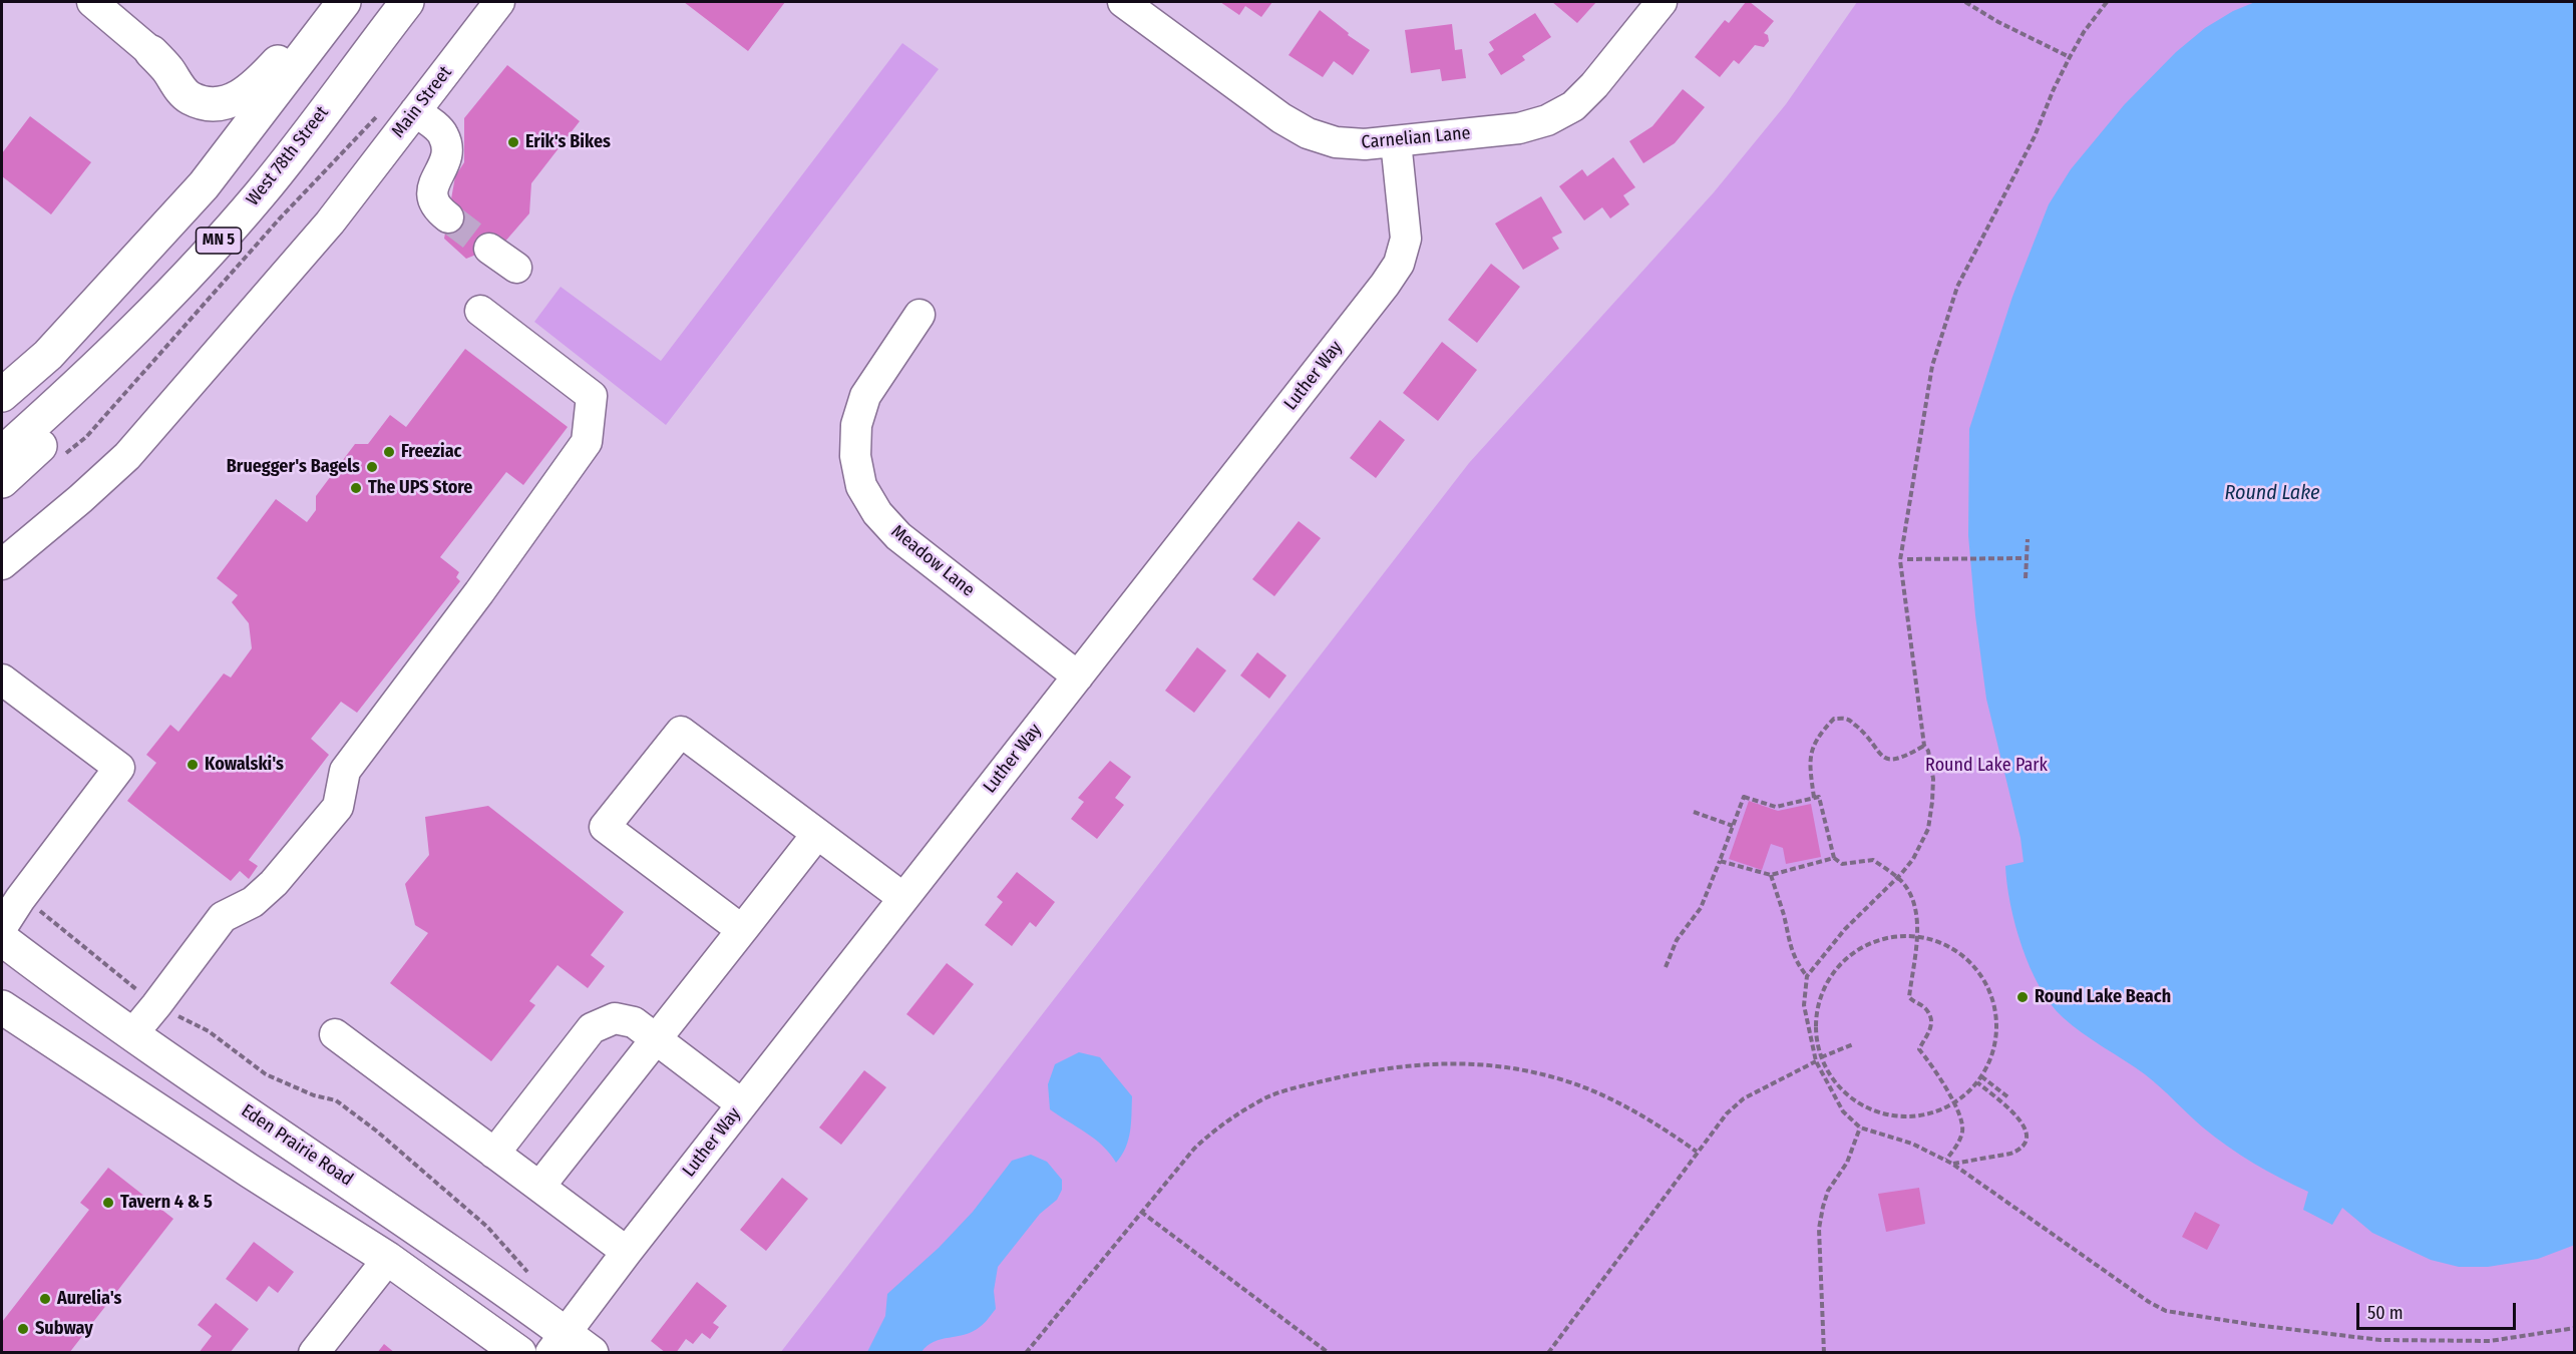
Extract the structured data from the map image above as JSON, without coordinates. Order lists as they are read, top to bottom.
{
  "streets": {
    "main road": ["West 78th Street", "MN 5", "Eden Prairie Road"],
    "street": [
      "Main Street",
      "Carnelian Lane",
      "Luther Way",
      "Meadow Lane"
    ]
  },
  "crossings": [
    ["Carnelian Lane", "Luther Way"],
    ["Luther Way", "Meadow Lane"],
    ["Luther Way", "Eden Prairie Road"]
  ],
  "water": ["Round Lake"],
  "parks": ["Round Lake Park"],
  "places": [
    "Erik's Bikes",
    "Freeziac",
    "Bruegger's Bagels",
    "The UPS Store",
    "Kowalski's",
    "Round Lake Beach",
    "Tavern 4 & 5",
    "Aurelia's",
    "Subway"
  ],
  "scale_bar": "50 m"
}
